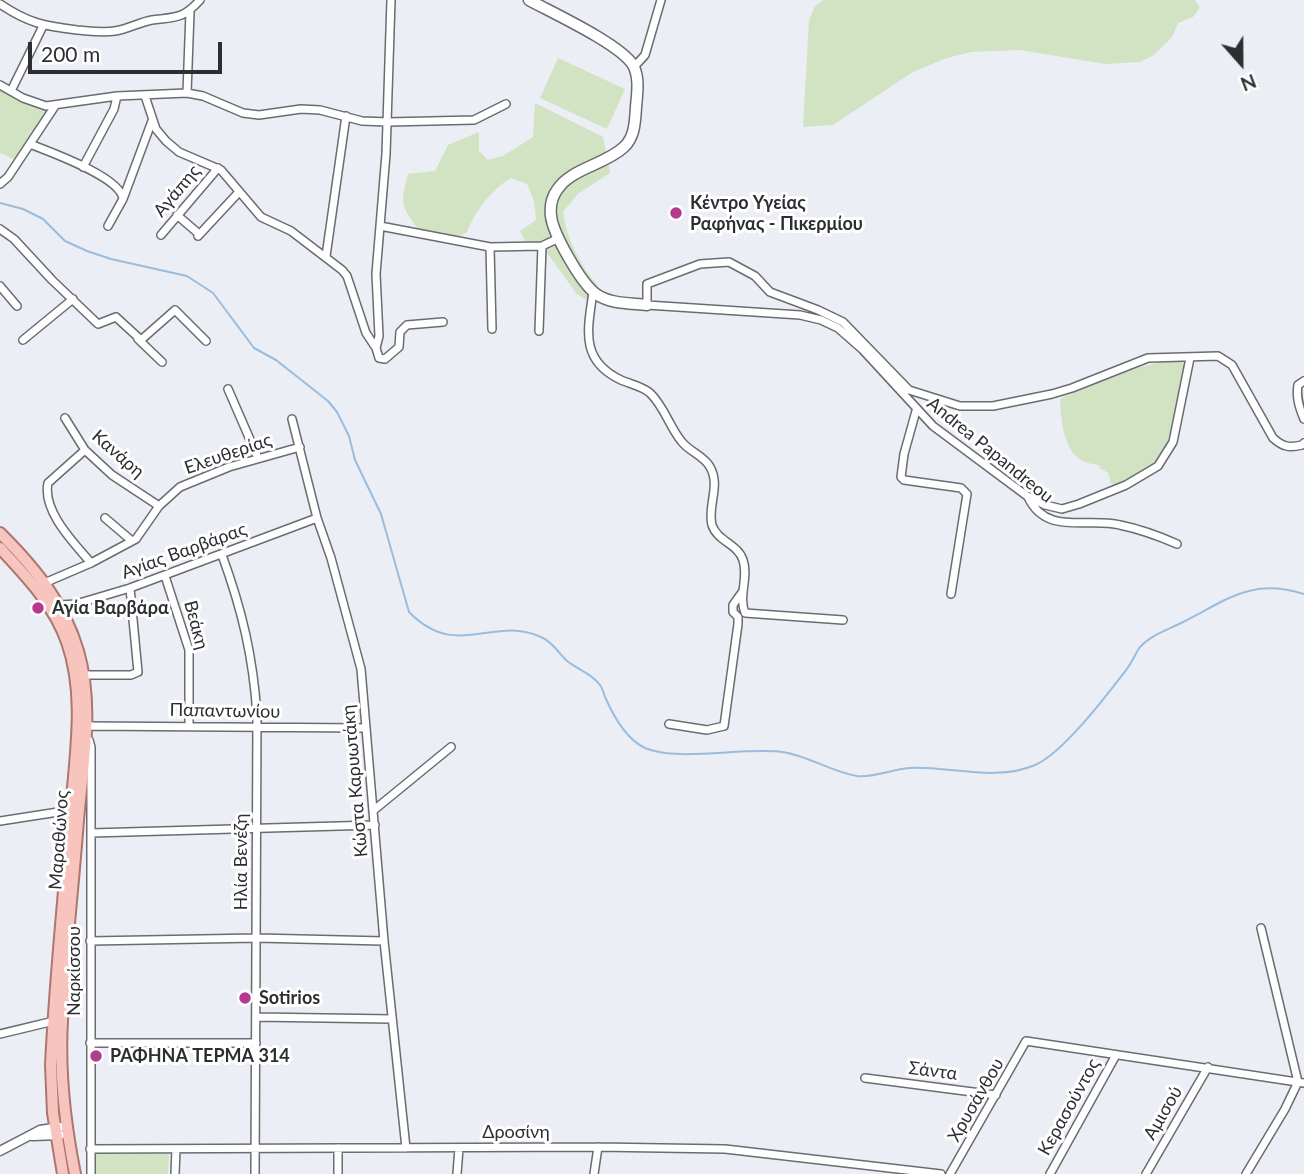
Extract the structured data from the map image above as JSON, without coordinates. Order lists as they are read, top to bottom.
{
  "streets": {
    "main road": ["Μαραθώνος"],
    "street": [
      "Αγάπης",
      "Andrea Papandreou",
      "Κανάρη",
      "Ελευθερίας",
      "Αγίας Βαρβάρας",
      "Βεάκη",
      "Παπαντωνίου",
      "Κώστα Καρυωτάκη",
      "Ηλία Βενέζη",
      "Ναρκίσσου",
      "Σάντα",
      "Χρυσάνθου",
      "Κερασούντος",
      "Αμισού",
      "Δροσίνη"
    ]
  },
  "crossings": [
    ["Κανάρη", "Ελευθερίας"],
    ["Ελευθερίας", "Κώστα Καρυωτάκη"],
    ["Ελευθερίας", "Μαραθώνος"],
    ["Αγίας Βαρβάρας", "Βεάκη"],
    ["Αγίας Βαρβάρας", "Κώστα Καρυωτάκη"],
    ["Αγίας Βαρβάρας", "Μαραθώνος"],
    ["Αγίας Βαρβάρας", "Ηλία Βενέζη"],
    ["Βεάκη", "Παπαντωνίου"],
    ["Παπαντωνίου", "Κώστα Καρυωτάκη"],
    ["Παπαντωνίου", "Μαραθώνος"],
    ["Παπαντωνίου", "Ηλία Βενέζη"],
    ["Παπαντωνίου", "Ναρκίσσου"],
    ["Κώστα Καρυωτάκη", "Δροσίνη"],
    ["Μαραθώνος", "Ναρκίσσου"],
    ["Ηλία Βενέζη", "Δροσίνη"],
    ["Ναρκίσσου", "Δροσίνη"],
    ["Σάντα", "Χρυσάνθου"],
    ["Χρυσάνθου", "Κερασούντος"]
  ],
  "places": [
    "Κέντρο Υγείας Ραφήνας - Πικερμίου",
    "Αγία Βαρβάρα",
    "Sotirios",
    "ΡΑΦΗΝΑ ΤΕΡΜΑ 314"
  ],
  "scale_bar": "200 m",
  "north": "bottom"
}
